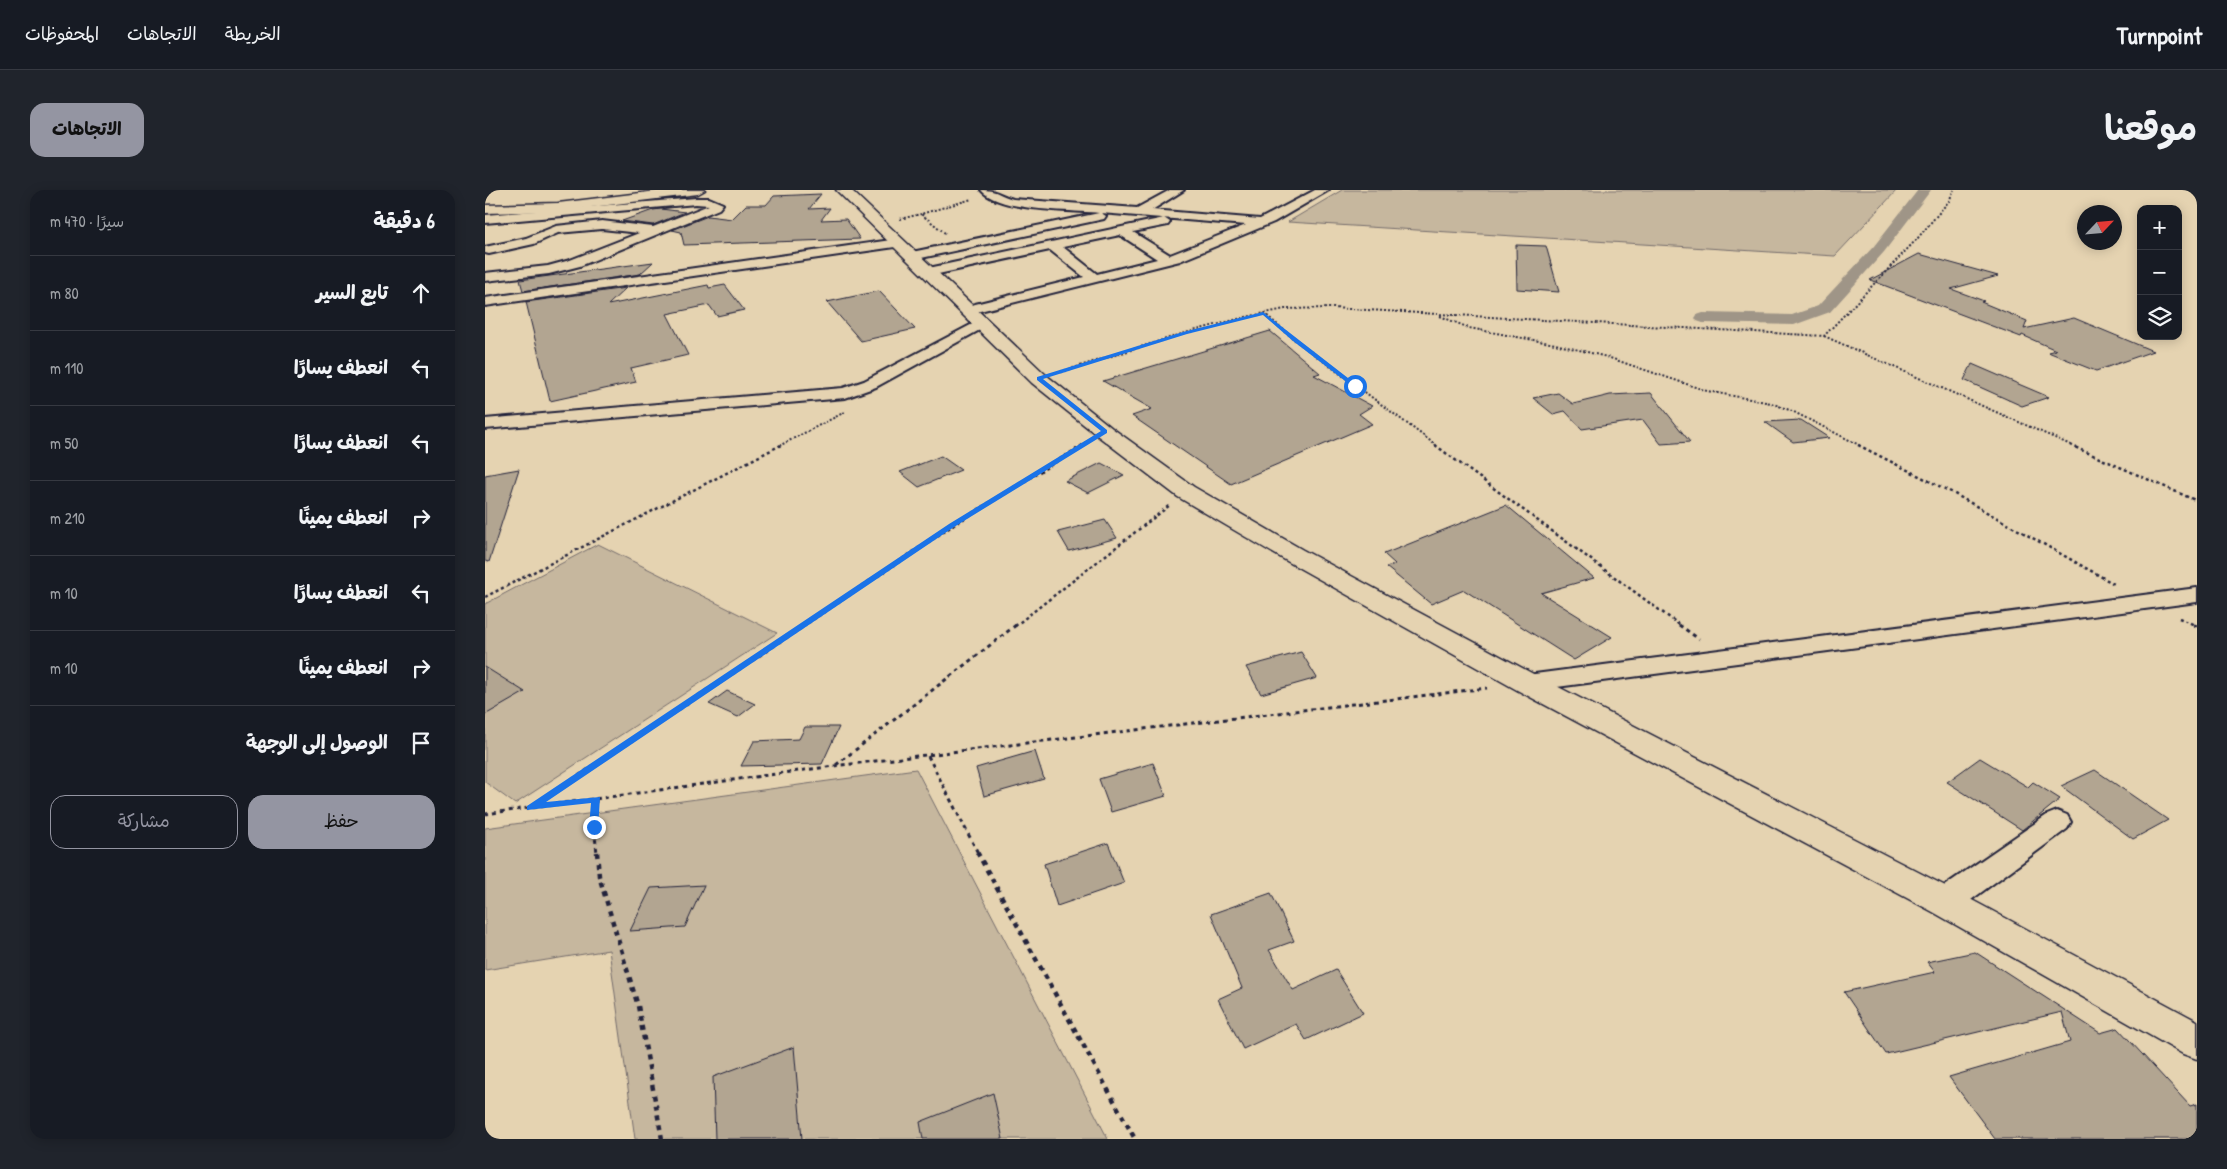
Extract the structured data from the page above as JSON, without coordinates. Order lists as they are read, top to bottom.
{
  "north": "top right",
  "page": {
    "header": "Turnpoint",
    "nav": ["الخريطة", "الاتجاهات", "المحفوظات"],
    "title": "موقعنا",
    "buttons": [
      "الاتجاهات",
      ["حفظ", "مشاركة"]
    ],
    "heading": ["6 دقيقة", "سيرًا · 470 m"],
    "map_buttons": ["+", "−"],
    "list": [
      ["تابع السير", "80 m"],
      ["انعطف يسارًا", "110 m"],
      ["انعطف يسارًا", "50 m"],
      ["انعطف يمينًا", "210 m"],
      ["انعطف يسارًا", "10 m"],
      ["انعطف يمينًا", "10 m"],
      "الوصول إلى الوجهة"
    ]
  }
}
